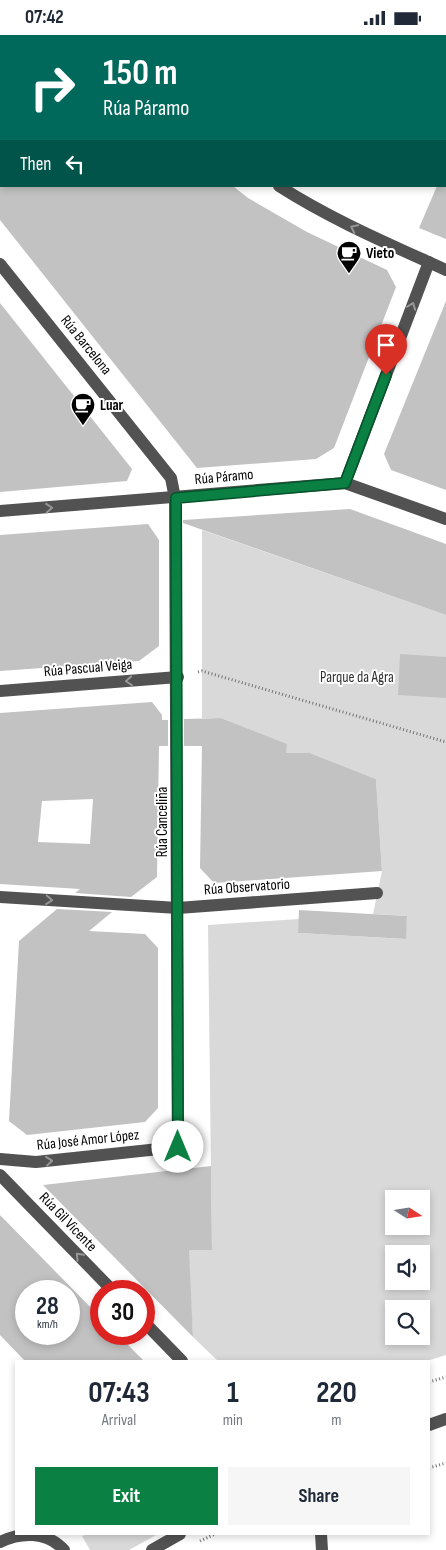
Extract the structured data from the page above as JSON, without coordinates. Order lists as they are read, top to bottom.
{
  "streets": {
    "street": [
      "Rúa Barcelona",
      "Rúa Páramo",
      "Rúa Pascual Veiga",
      "Rúa Canceliña",
      "Rúa Observatorio",
      "Rúa José Amor López",
      "Rúa Gil Vicente"
    ]
  },
  "crossings": [
    ["Rúa Barcelona", "Rúa Páramo"],
    ["Rúa Barcelona", "Rúa Canceliña"],
    ["Rúa Páramo", "Rúa Canceliña"],
    ["Rúa Pascual Veiga", "Rúa Canceliña"],
    ["Rúa Canceliña", "Rúa Observatorio"],
    ["Rúa Canceliña", "Rúa José Amor López"]
  ],
  "one_way": [
    "Rúa Páramo",
    "Rúa Pascual Veiga",
    "Rúa Observatorio",
    "Rúa José Amor López",
    "Rúa Gil Vicente"
  ],
  "parks": ["Parque da Agra"],
  "places": {
    "cafe": ["Vieto", "Luar"]
  },
  "north": "right",
  "page": {
    "status": "07:42",
    "turn": ["150 m", "Rúa Páramo"],
    "then": "Then",
    "speed": "28 km/h",
    "limit": "30",
    "eta": [
      "07:43",
      "Arrival",
      "1",
      "min",
      "220",
      "m"
    ],
    "buttons": ["Exit", "Share"]
  }
}
